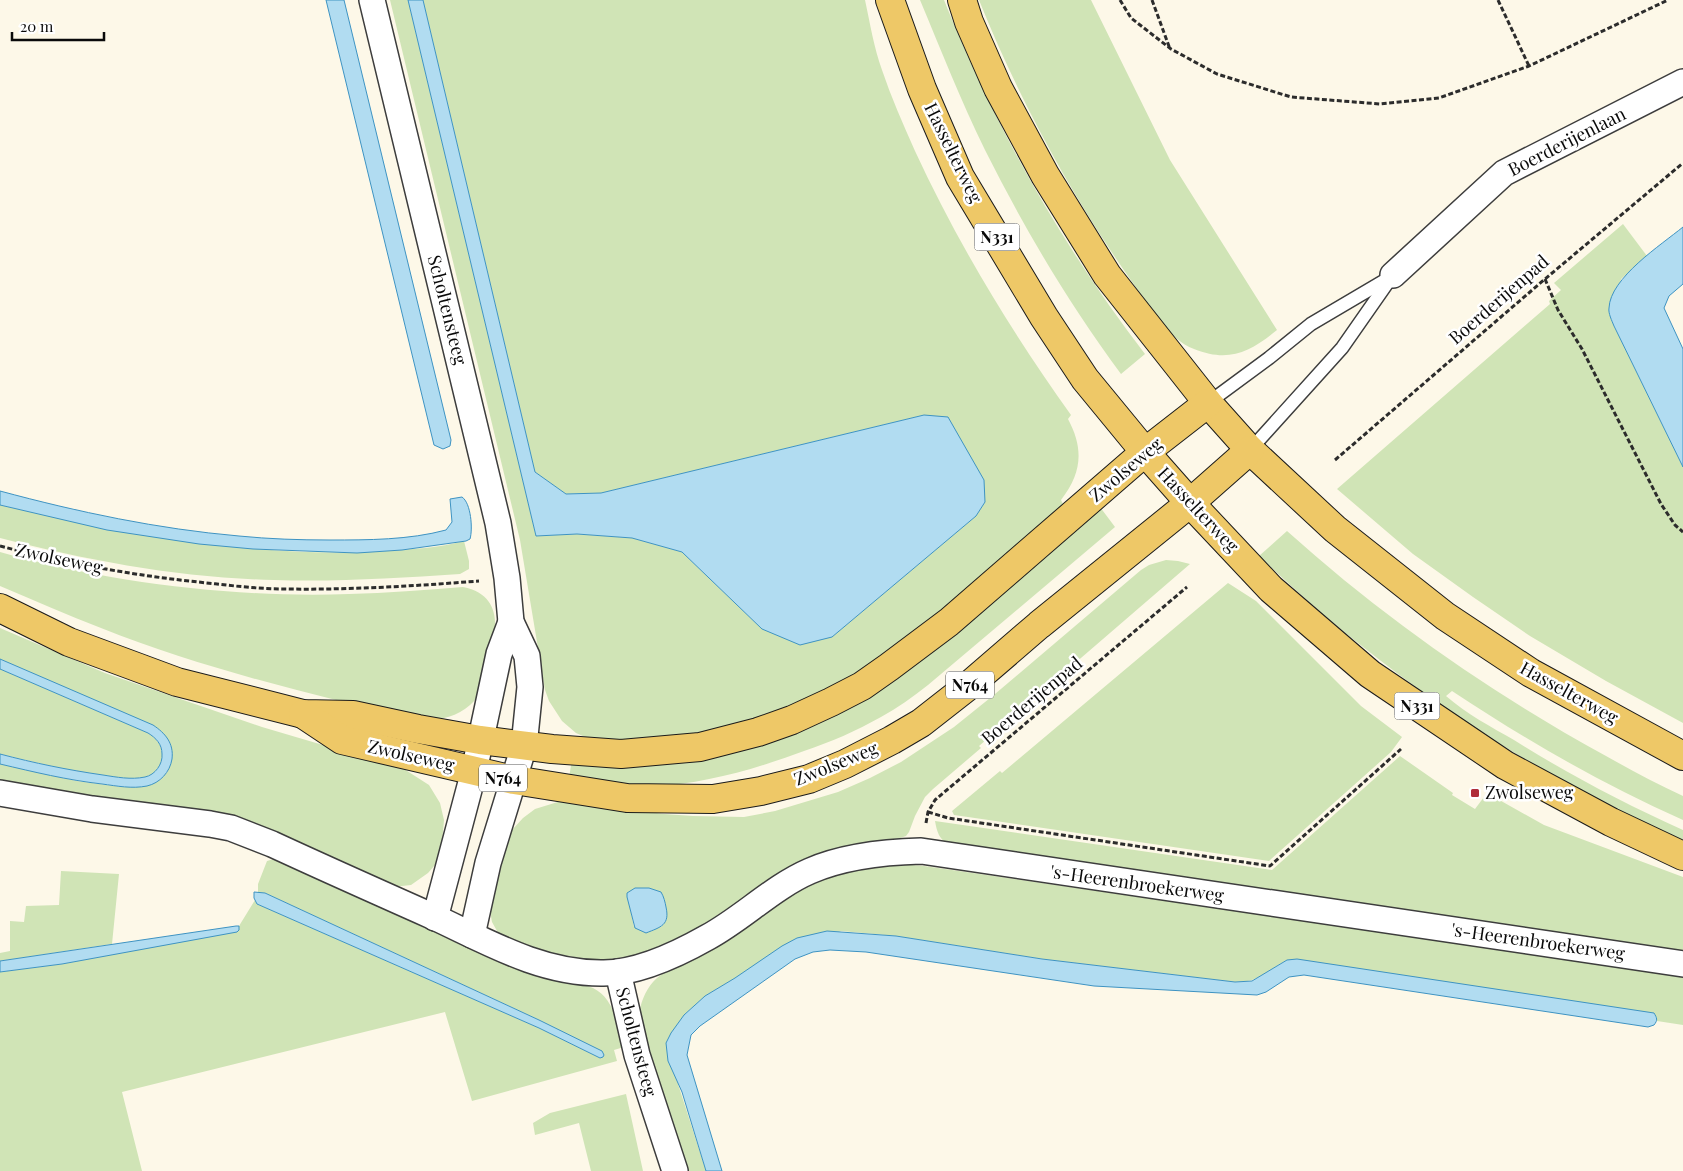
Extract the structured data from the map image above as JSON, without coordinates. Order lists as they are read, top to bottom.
{
  "streets": {
    "main road": [
      "Hasselterweg",
      "N331",
      "Zwolseweg",
      "N764"
    ],
    "street": ["Boerderijenlaan", "Scholtensteeg", "'s-Heerenbroekerweg"],
    "path": ["Boerderijenpad"]
  },
  "crossings": [
    ["Boerderijenlaan", "Hasselterweg"],
    ["Boerderijenlaan", "Zwolseweg"],
    ["Hasselterweg", "Zwolseweg"],
    ["Scholtensteeg", "Zwolseweg"],
    ["Scholtensteeg", "'s-Heerenbroekerweg"]
  ],
  "places": {
    "transit": ["Zwolseweg"]
  },
  "scale_bar": "20 m"
}
